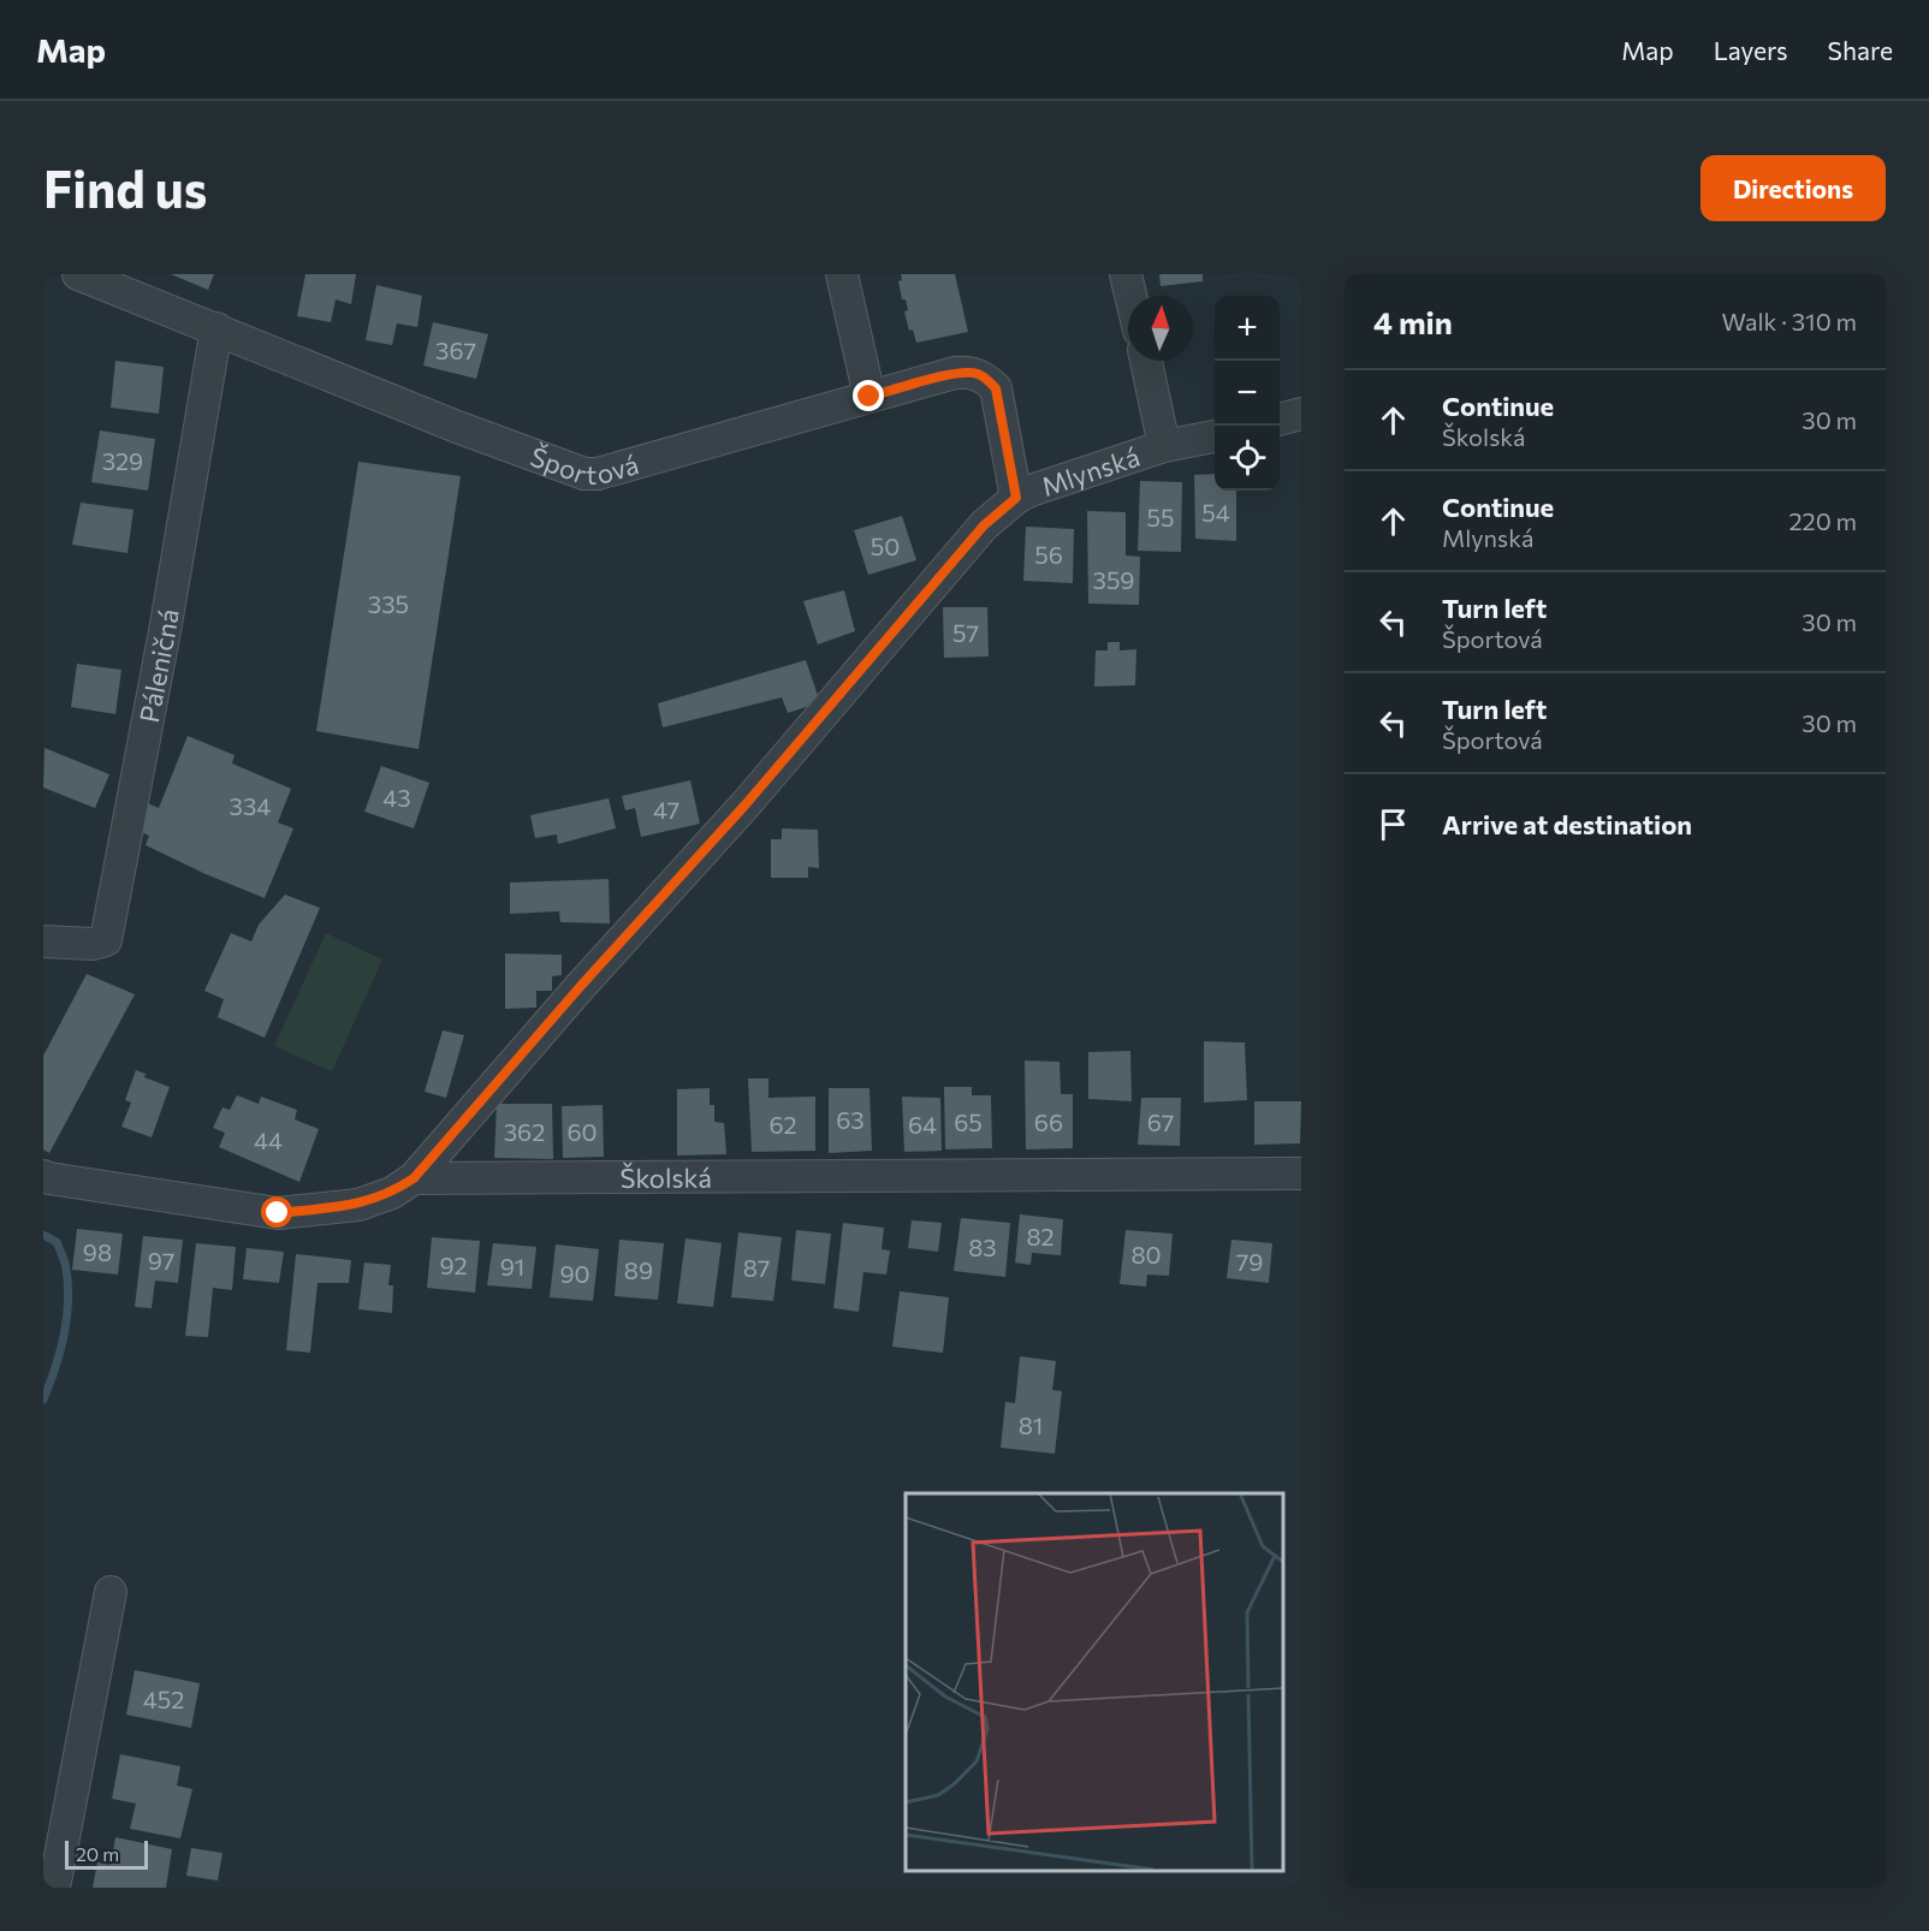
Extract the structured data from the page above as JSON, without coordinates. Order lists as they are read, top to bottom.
{
  "streets": {
    "street": [
      "Športová",
      "Mlynská",
      "Páleničná",
      "Školská"
    ]
  },
  "crossings": [
    ["Športová", "Mlynská"],
    ["Športová", "Páleničná"],
    ["Mlynská", "Školská"]
  ],
  "house_numbers": [
    "367",
    "329",
    "54",
    "55",
    "50",
    "56",
    "359",
    "335",
    "57",
    "43",
    "334",
    "47",
    "63",
    "65",
    "66",
    "67",
    "62",
    "64",
    "362",
    "60",
    "44",
    "82",
    "83",
    "98",
    "80",
    "97",
    "79",
    "92",
    "91",
    "87",
    "89",
    "90",
    "81",
    "452"
  ],
  "scale_bar": "20 m",
  "north": "top",
  "page": {
    "header": "Map",
    "nav": ["Map", "Layers", "Share"],
    "buttons": "Directions",
    "title": "Find us",
    "heading": ["4 min", "Walk · 310 m"],
    "map_buttons": ["+", "−"],
    "list": [
      ["Continue", "Školská", "30 m"],
      ["Continue", "Mlynská", "220 m"],
      ["Turn left", "Športová", "30 m"],
      ["Turn left", "Športová", "30 m"],
      "Arrive at destination"
    ],
    "scale": "20 m"
  }
}
